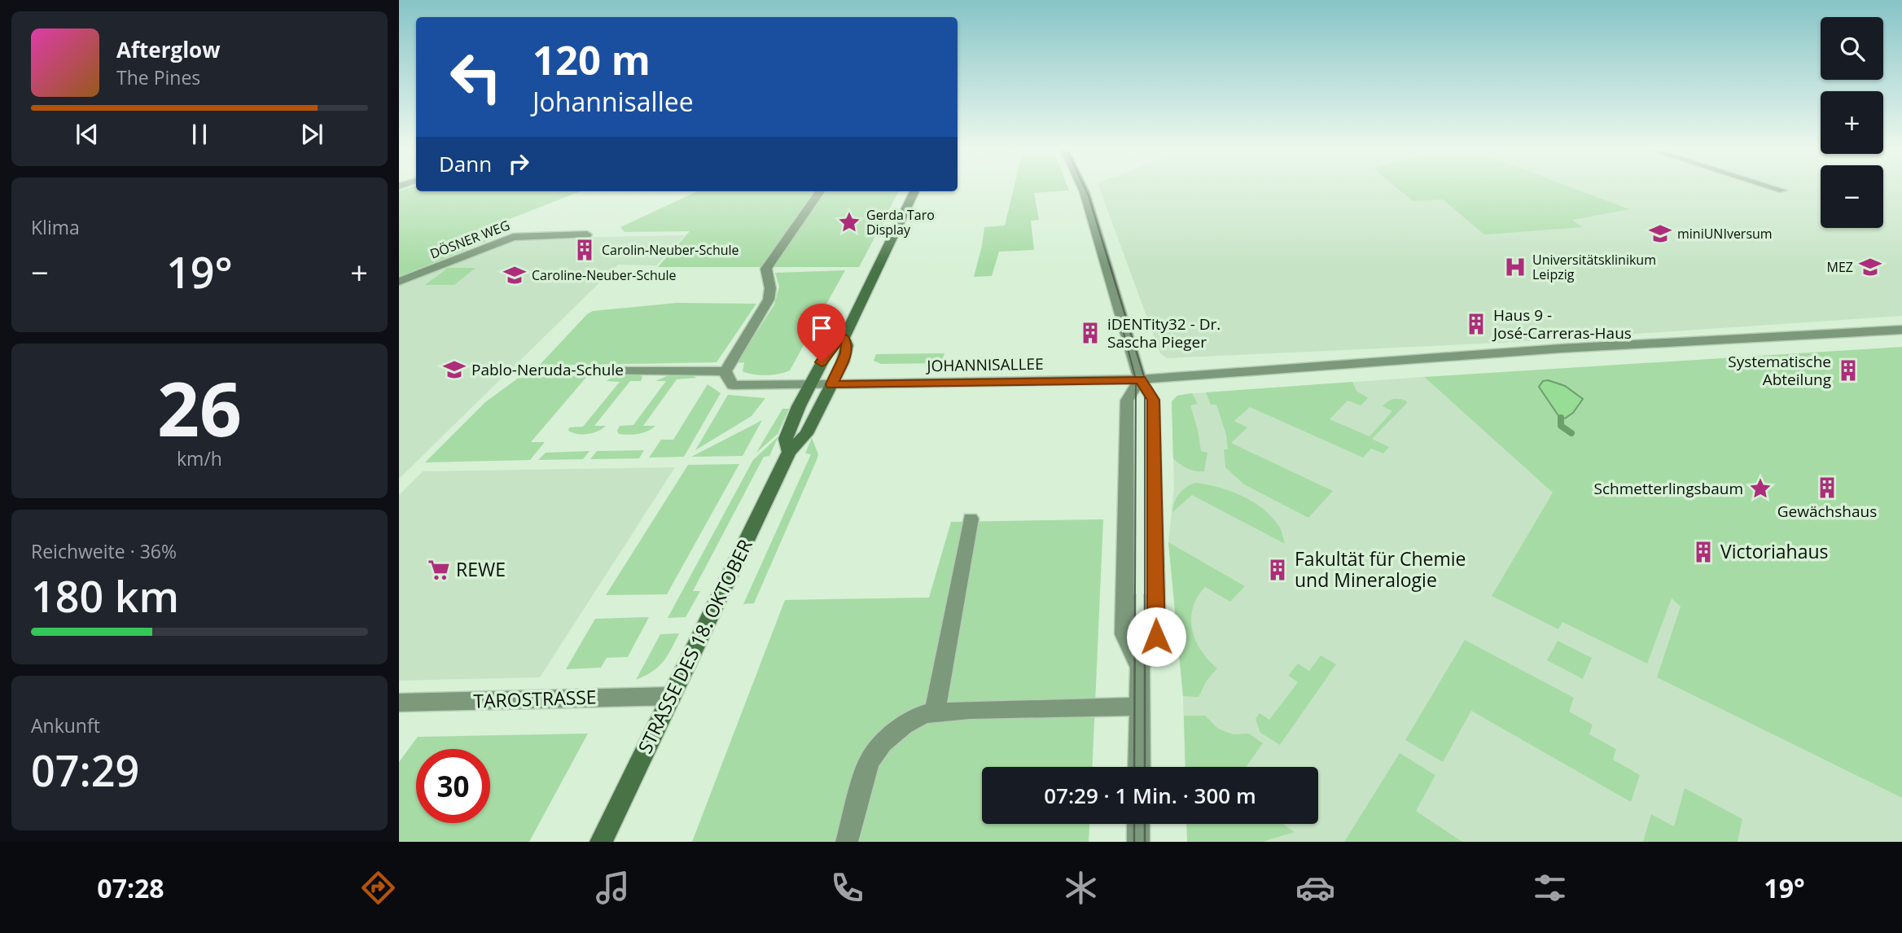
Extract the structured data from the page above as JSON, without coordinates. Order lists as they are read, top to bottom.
{
  "streets": {
    "main road": ["STRASSE DES 18. OKTOBER"],
    "street": ["DÖSNER WEG", "JOHANNISALLEE", "TAROSTRASSE"]
  },
  "crossings": [
    ["JOHANNISALLEE", "STRASSE DES 18. OKTOBER"],
    ["STRASSE DES 18. OKTOBER", "TAROSTRASSE"]
  ],
  "places": {
    "place": ["Gerda Taro Display", "Schmetterlingsbaum"],
    "school or university": [
      "miniUNIversum",
      "MEZ",
      "Caroline-Neuber-Schule",
      "Pablo-Neruda-Schule"
    ],
    "building": [
      "Carolin-Neuber-Schule",
      "Haus 9 - José-Carreras-Haus",
      "iDENTity32 - Dr. Sascha Pieger",
      "Systematische Abteilung",
      "Gewächshaus",
      "Victoriahaus",
      "Fakultät für Chemie und Mineralogie"
    ],
    "hospital": ["Universitätsklinikum Leipzig"],
    "supermarket": ["REWE"]
  },
  "page": {
    "map_buttons": ["+", "−"],
    "turn": ["120 m", "Johannisallee"],
    "song": ["Afterglow", "The Pines"],
    "then": "Dann",
    "tile": [
      "Klima",
      ["26", "km/h"],
      ["Reichweite · 36%", "180 km"],
      ["Ankunft", "07:29"]
    ],
    "heat": ["−", "19°", "+"],
    "limit": "30",
    "trip": "07:29 · 1 Min. · 300 m",
    "tabs": ["07:28", "19°"]
  }
}
